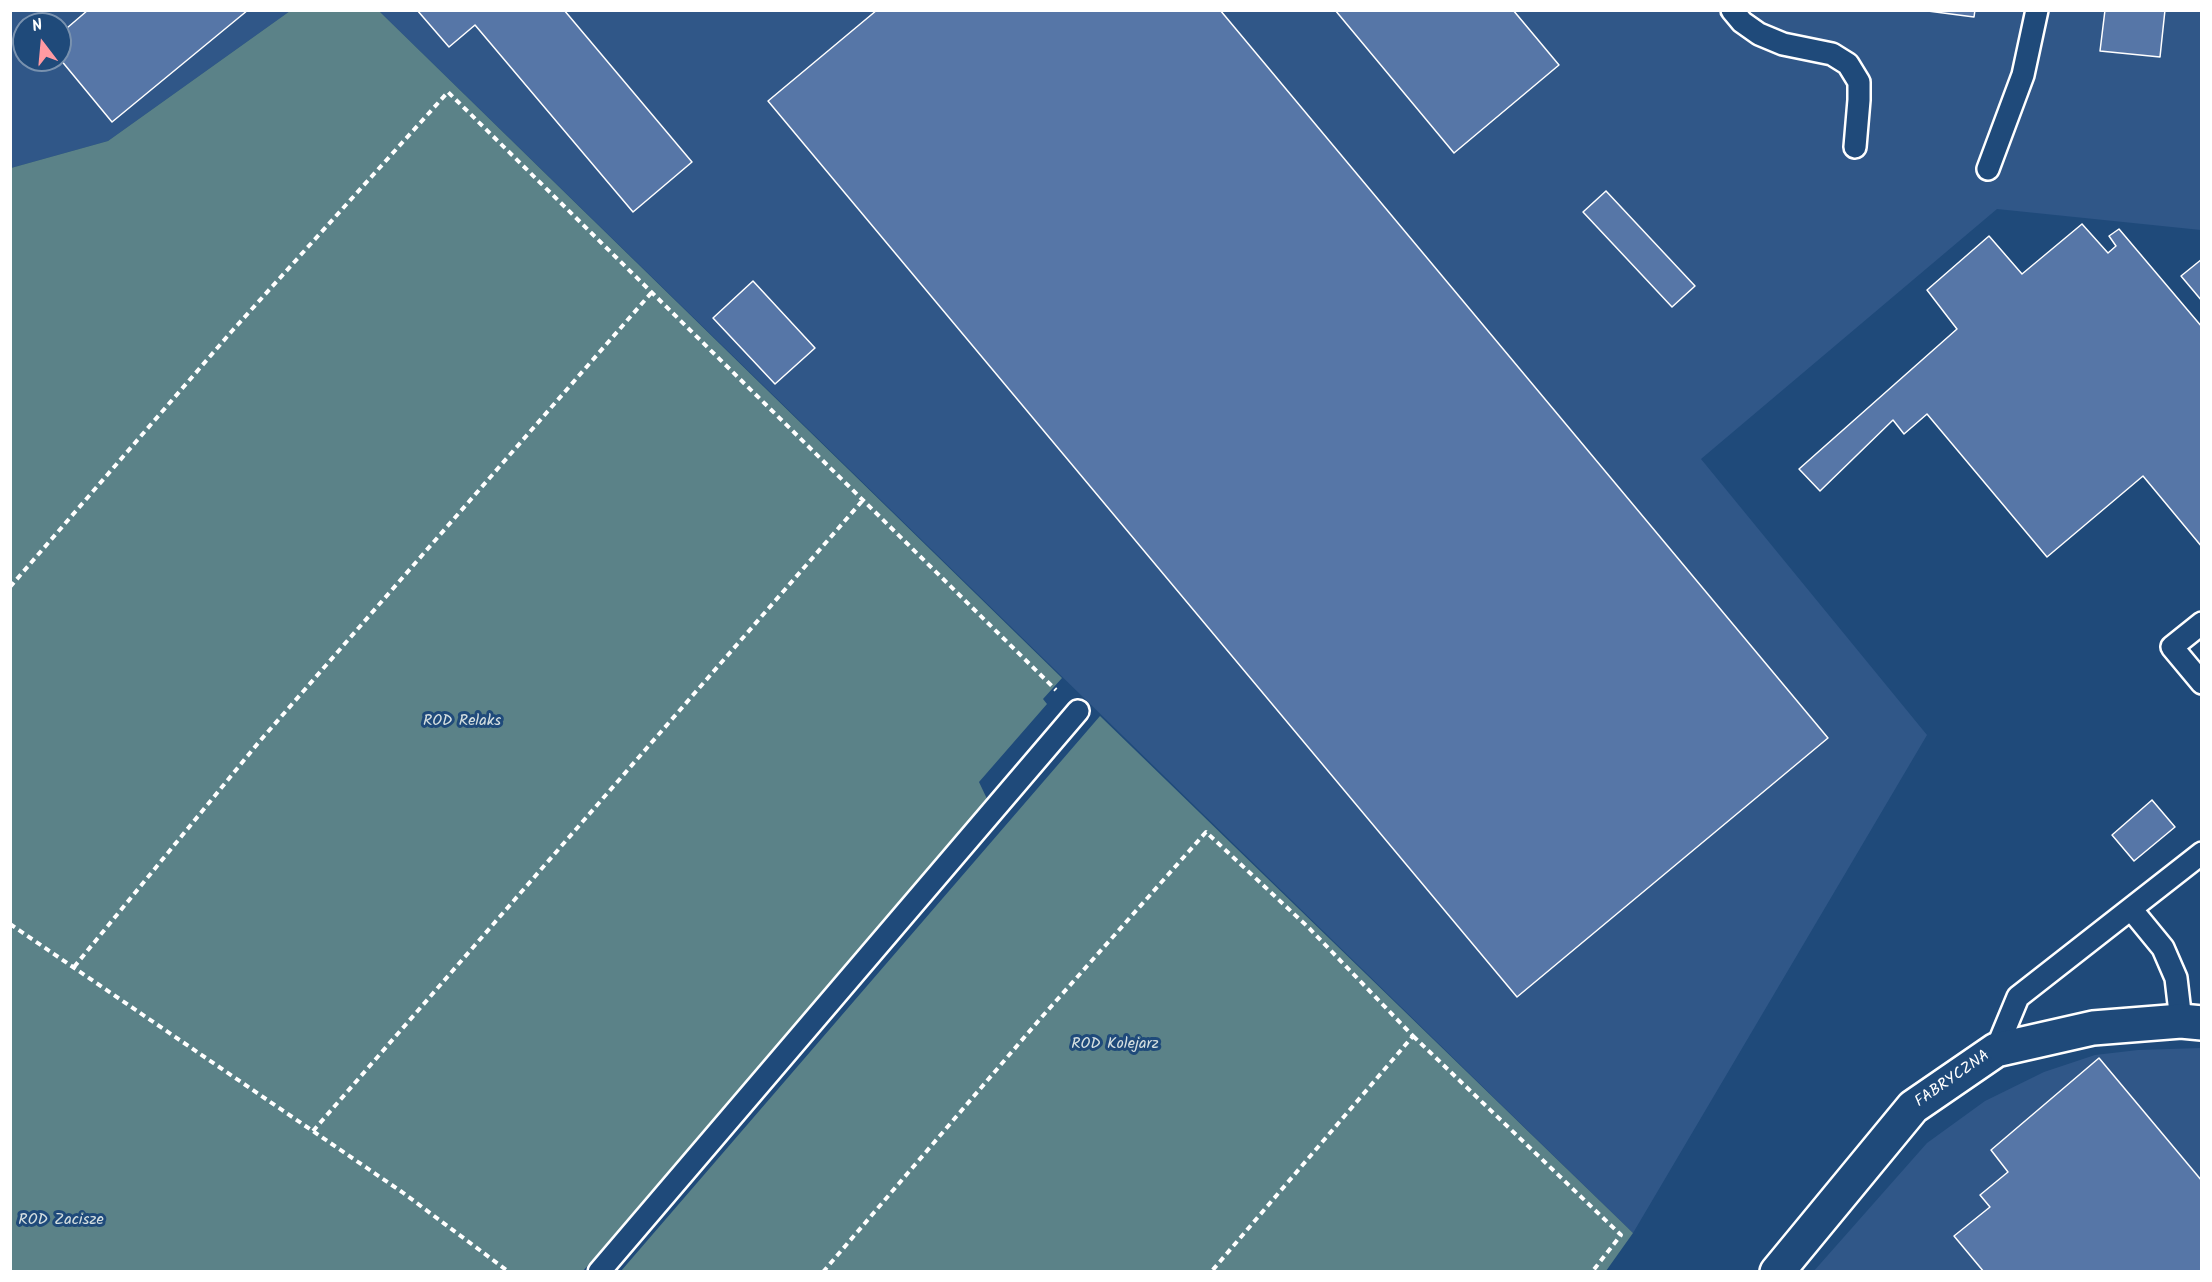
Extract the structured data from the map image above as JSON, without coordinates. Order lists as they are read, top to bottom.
{
  "streets": {
    "street": ["FABRYCZNA"]
  },
  "parks": ["ROD Relaks", "ROD Kolejarz", "ROD Zacisze"],
  "north": "top"
}
